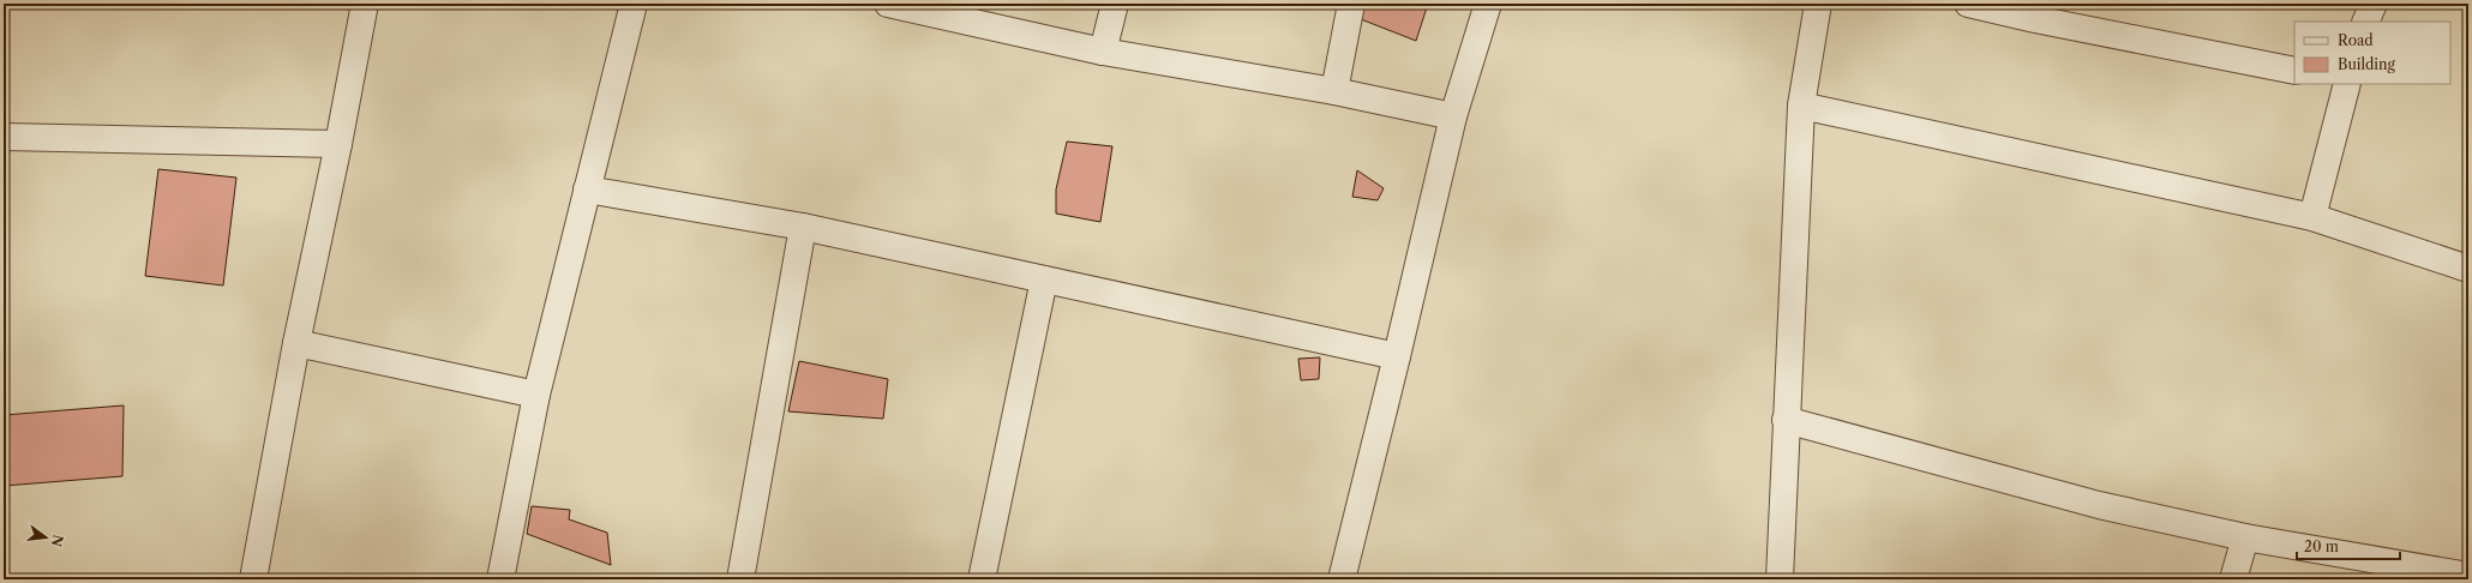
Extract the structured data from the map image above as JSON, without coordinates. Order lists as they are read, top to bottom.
{
  "legend": ["Road", "Building"],
  "scale_bar": "20 m",
  "north": "right"
}
